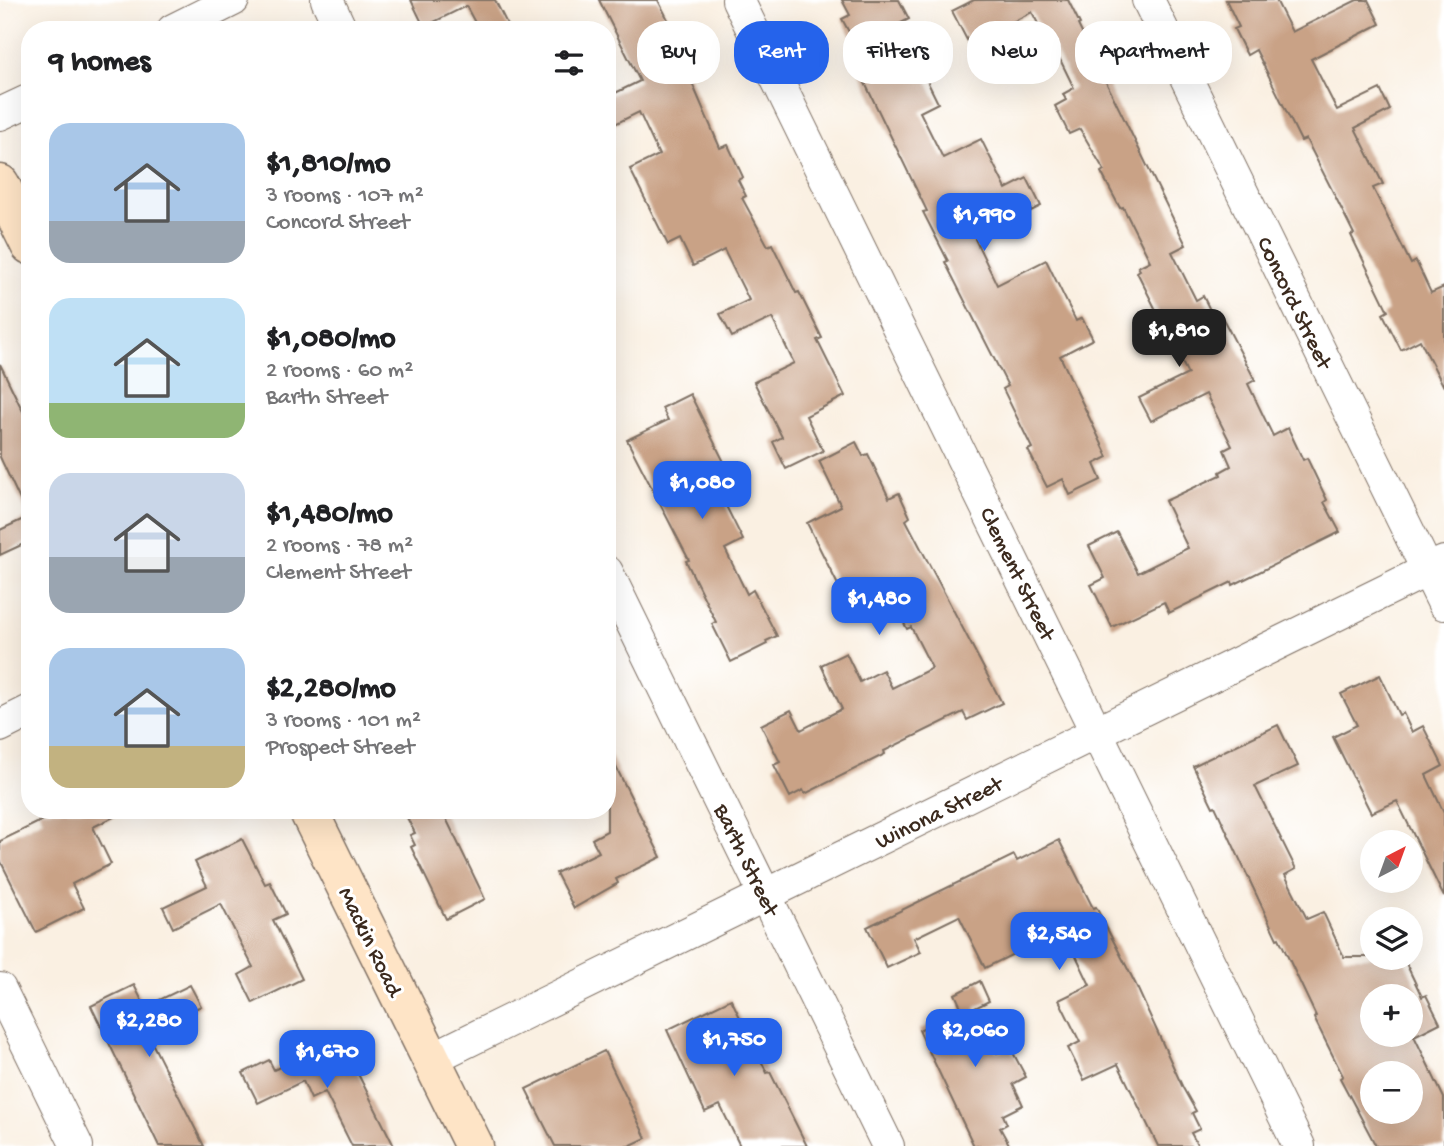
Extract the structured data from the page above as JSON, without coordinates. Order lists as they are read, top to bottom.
{
  "streets": {
    "street": [
      "Concord Street",
      "Clement Street",
      "Winona Street",
      "Barth Street",
      "Mackin Road"
    ]
  },
  "crossings": [
    ["Concord Street", "Winona Street"],
    ["Clement Street", "Winona Street"],
    ["Winona Street", "Barth Street"],
    ["Winona Street", "Mackin Road"]
  ],
  "north": "top right",
  "page": {
    "chip": [
      "Buy",
      "Rent",
      "Filters",
      "New",
      "Apartment"
    ],
    "heading": "9 homes",
    "list": [
      {
        "name": "$1,810/mo",
        "note": "3 rooms · 107 m² · Concord Street"
      },
      {
        "name": "$1,080/mo",
        "note": "2 rooms · 60 m² · Barth Street"
      },
      {
        "name": "$1,480/mo",
        "note": "2 rooms · 78 m² · Clement Street"
      },
      {
        "name": "$2,280/mo",
        "note": "3 rooms · 101 m² · Prospect Street"
      }
    ],
    "price": [
      "$1,990",
      "$1,810",
      "$1,080",
      "$1,480",
      "$2,540",
      "$2,280",
      "$2,060",
      "$1,750",
      "$1,670"
    ],
    "map_buttons": ["+", "−"]
  }
}
